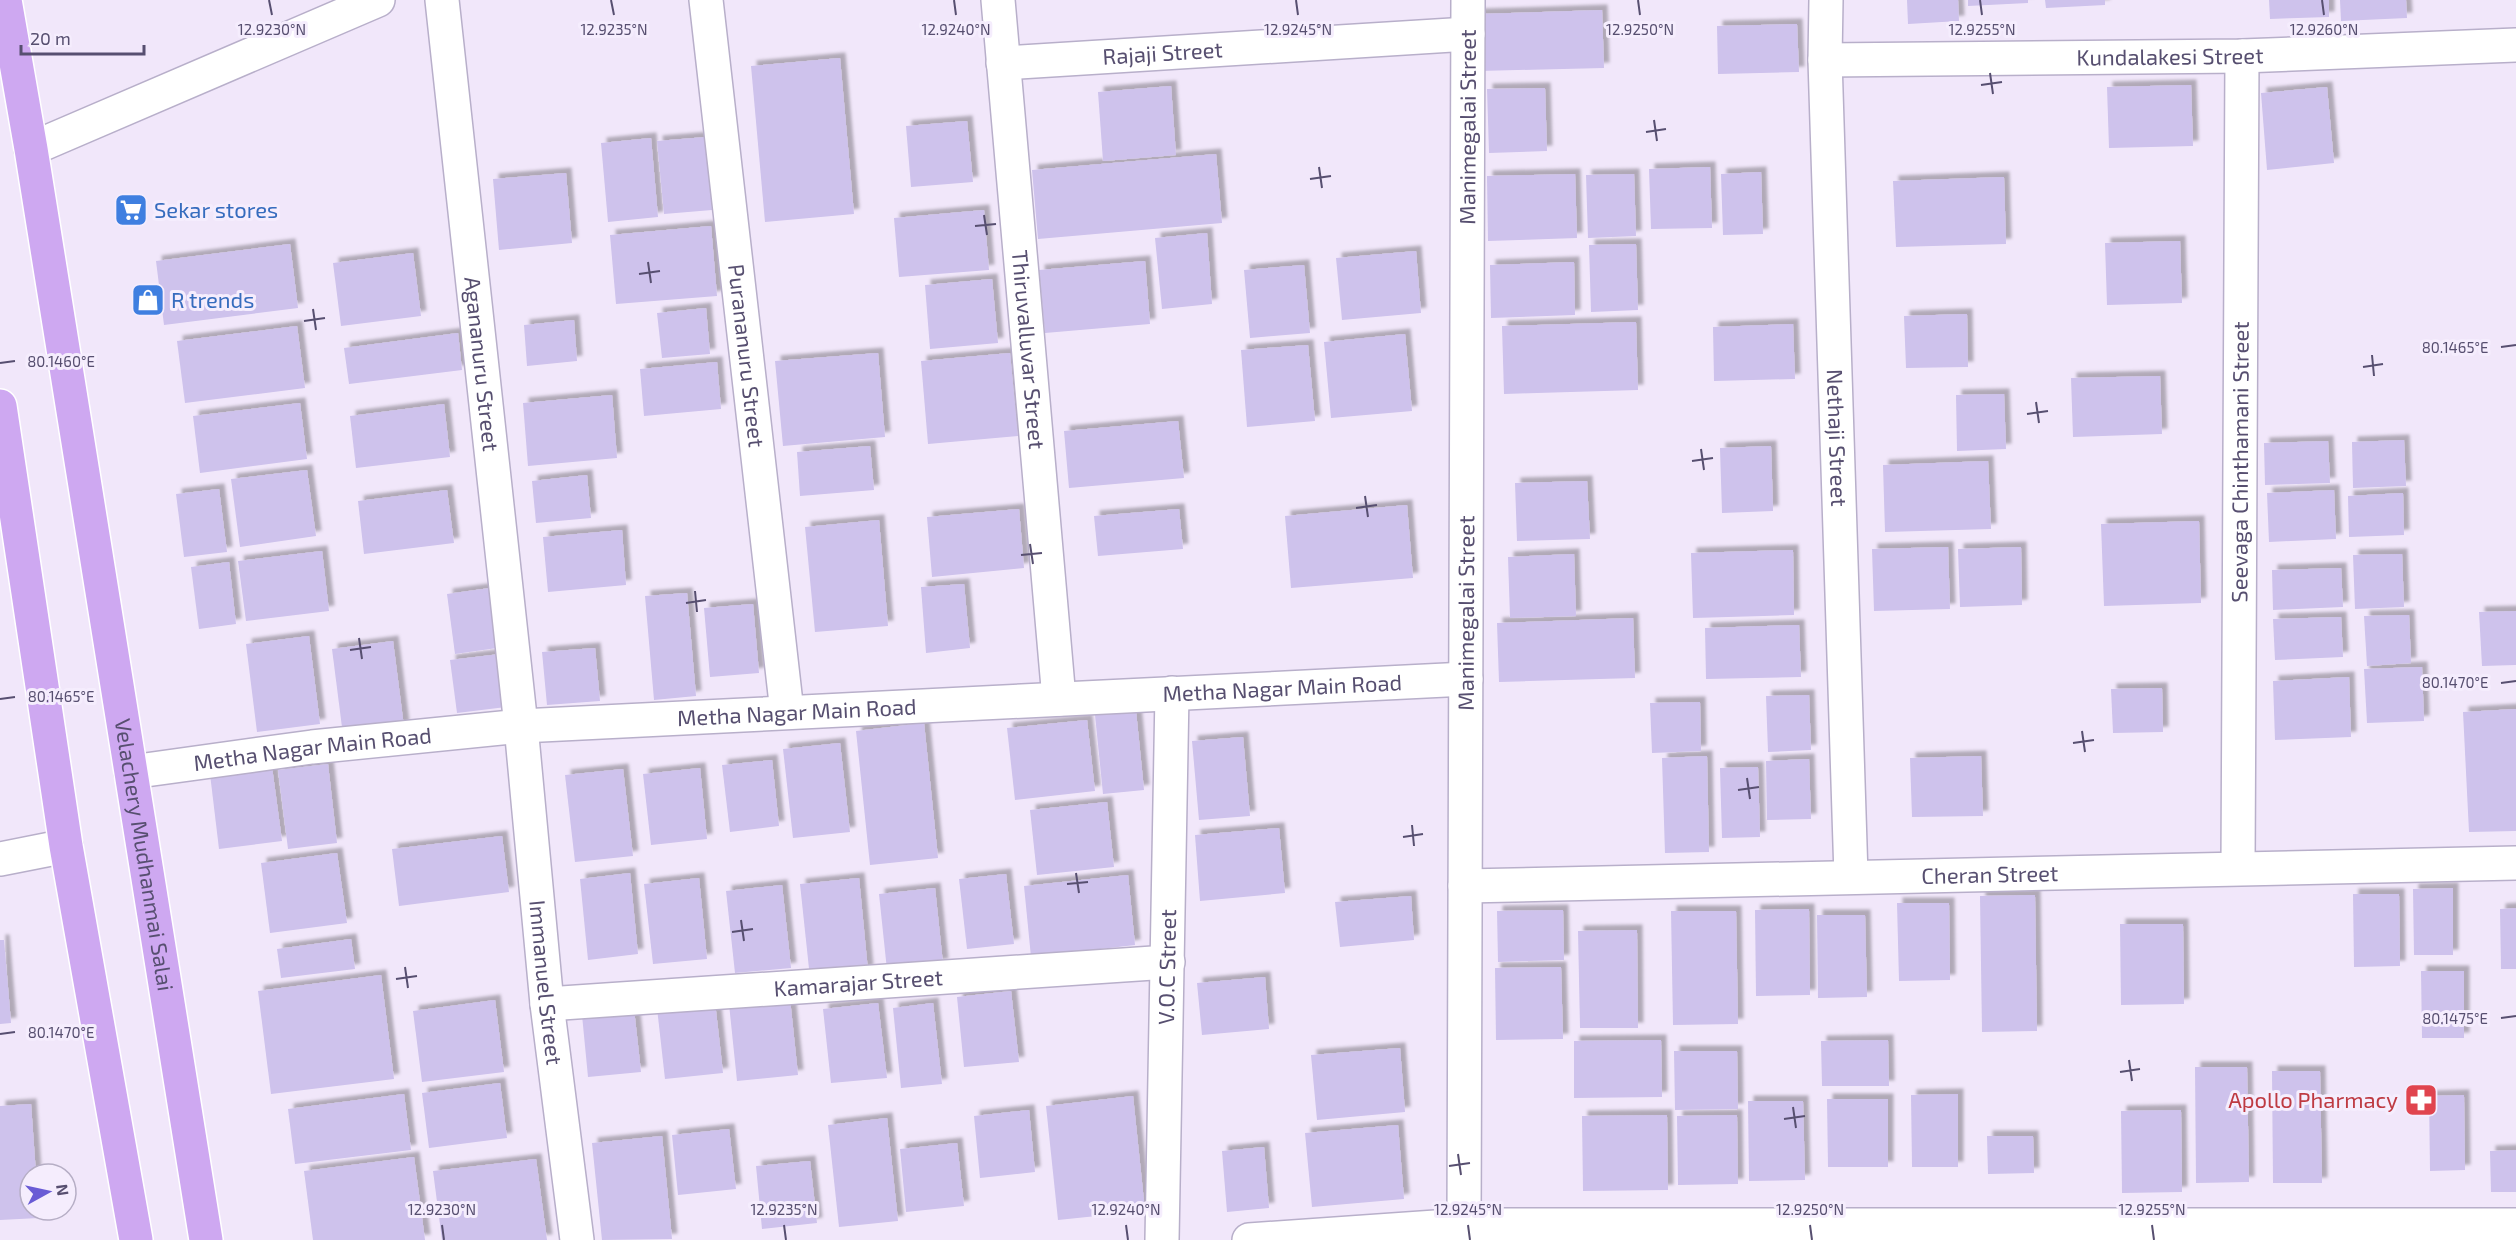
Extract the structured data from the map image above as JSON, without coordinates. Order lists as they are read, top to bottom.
{
  "streets": {
    "main road": ["Velachery Mudhanmai Salai"],
    "street": [
      "Rajaji Street",
      "Kundalakesi Street",
      "Manimegalai Street",
      "Thiruvalluvar Street",
      "Purananuru Street",
      "Agananuru Street",
      "Nethaji Street",
      "Seevaga Chinthamani Street",
      "Metha Nagar Main Road",
      "Cheran Street",
      "V.O.C Street",
      "Kamarajar Street",
      "Immanuel Street"
    ]
  },
  "crossings": [
    ["Rajaji Street", "Manimegalai Street"],
    ["Rajaji Street", "Thiruvalluvar Street"],
    ["Kundalakesi Street", "Nethaji Street"],
    ["Kundalakesi Street", "Seevaga Chinthamani Street"],
    ["Manimegalai Street", "Metha Nagar Main Road"],
    ["Manimegalai Street", "Cheran Street"],
    ["Thiruvalluvar Street", "Metha Nagar Main Road"],
    ["Purananuru Street", "Metha Nagar Main Road"],
    ["Agananuru Street", "Metha Nagar Main Road"],
    ["Agananuru Street", "Immanuel Street"],
    ["Nethaji Street", "Cheran Street"],
    ["Seevaga Chinthamani Street", "Cheran Street"],
    ["Metha Nagar Main Road", "Velachery Mudhanmai Salai"],
    ["Metha Nagar Main Road", "V.O.C Street"],
    ["Metha Nagar Main Road", "Immanuel Street"],
    ["V.O.C Street", "Kamarajar Street"],
    ["Kamarajar Street", "Immanuel Street"]
  ],
  "places": {
    "supermarket": ["Sekar stores"],
    "shop": ["R trends"],
    "pharmacy": ["Apollo Pharmacy"]
  },
  "scale_bar": "20 m",
  "north": "right",
  "coordinates": [
    "12.9230°N",
    "12.9235°N",
    "12.9240°N",
    "12.9245°N",
    "12.9250°N",
    "12.9255°N",
    "12.9260°N",
    "80.1465°E",
    "80.1460°E",
    "80.1470°E",
    "80.1475°E"
  ]
}
